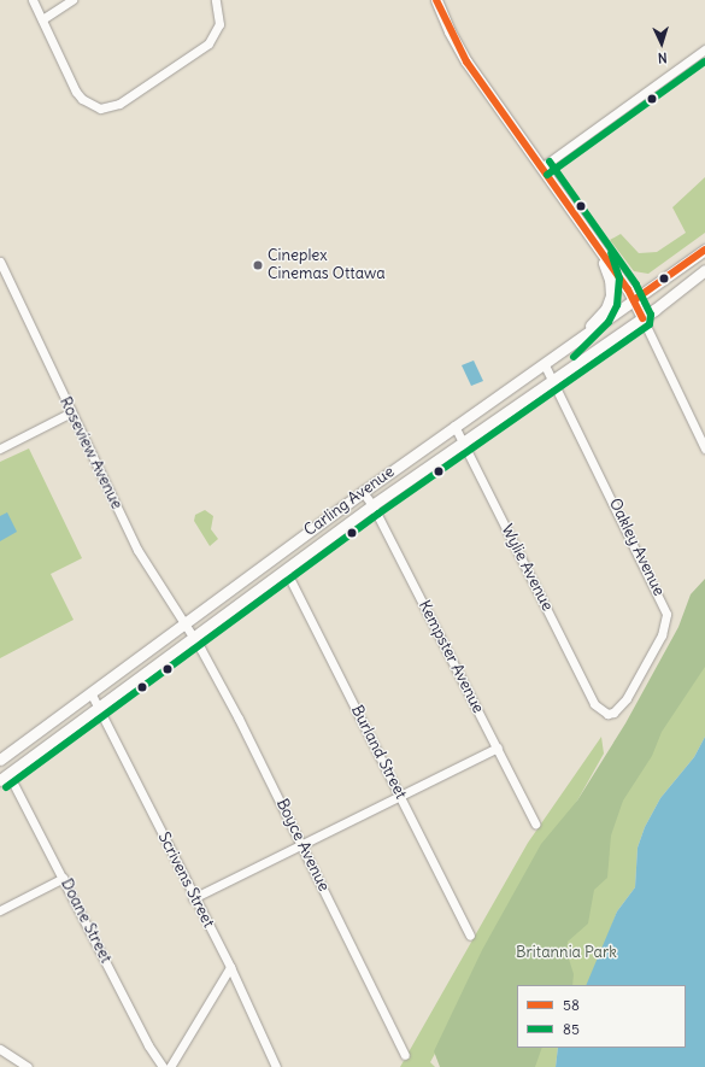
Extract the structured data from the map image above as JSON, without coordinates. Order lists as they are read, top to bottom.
{
  "streets": {
    "main road": ["Carling Avenue"],
    "street": [
      "Roseview Avenue",
      "Oakley Avenue",
      "Wylie Avenue",
      "Kempster Avenue",
      "Burland Street",
      "Boyce Avenue",
      "Scrivens Street",
      "Doane Street"
    ]
  },
  "crossings": [
    ["Roseview Avenue", "Carling Avenue"],
    ["Roseview Avenue", "Boyce Avenue"],
    ["Carling Avenue", "Oakley Avenue"],
    ["Carling Avenue", "Wylie Avenue"],
    ["Carling Avenue", "Kempster Avenue"],
    ["Carling Avenue", "Burland Street"],
    ["Carling Avenue", "Boyce Avenue"],
    ["Carling Avenue", "Scrivens Street"],
    ["Carling Avenue", "Doane Street"],
    ["Oakley Avenue", "Wylie Avenue"]
  ],
  "parks": ["Britannia Park"],
  "places": ["Cineplex Cinemas Ottawa"],
  "lines": ["transit line 58", "transit line 85"],
  "legend": ["58", "85"],
  "north": "bottom"
}
